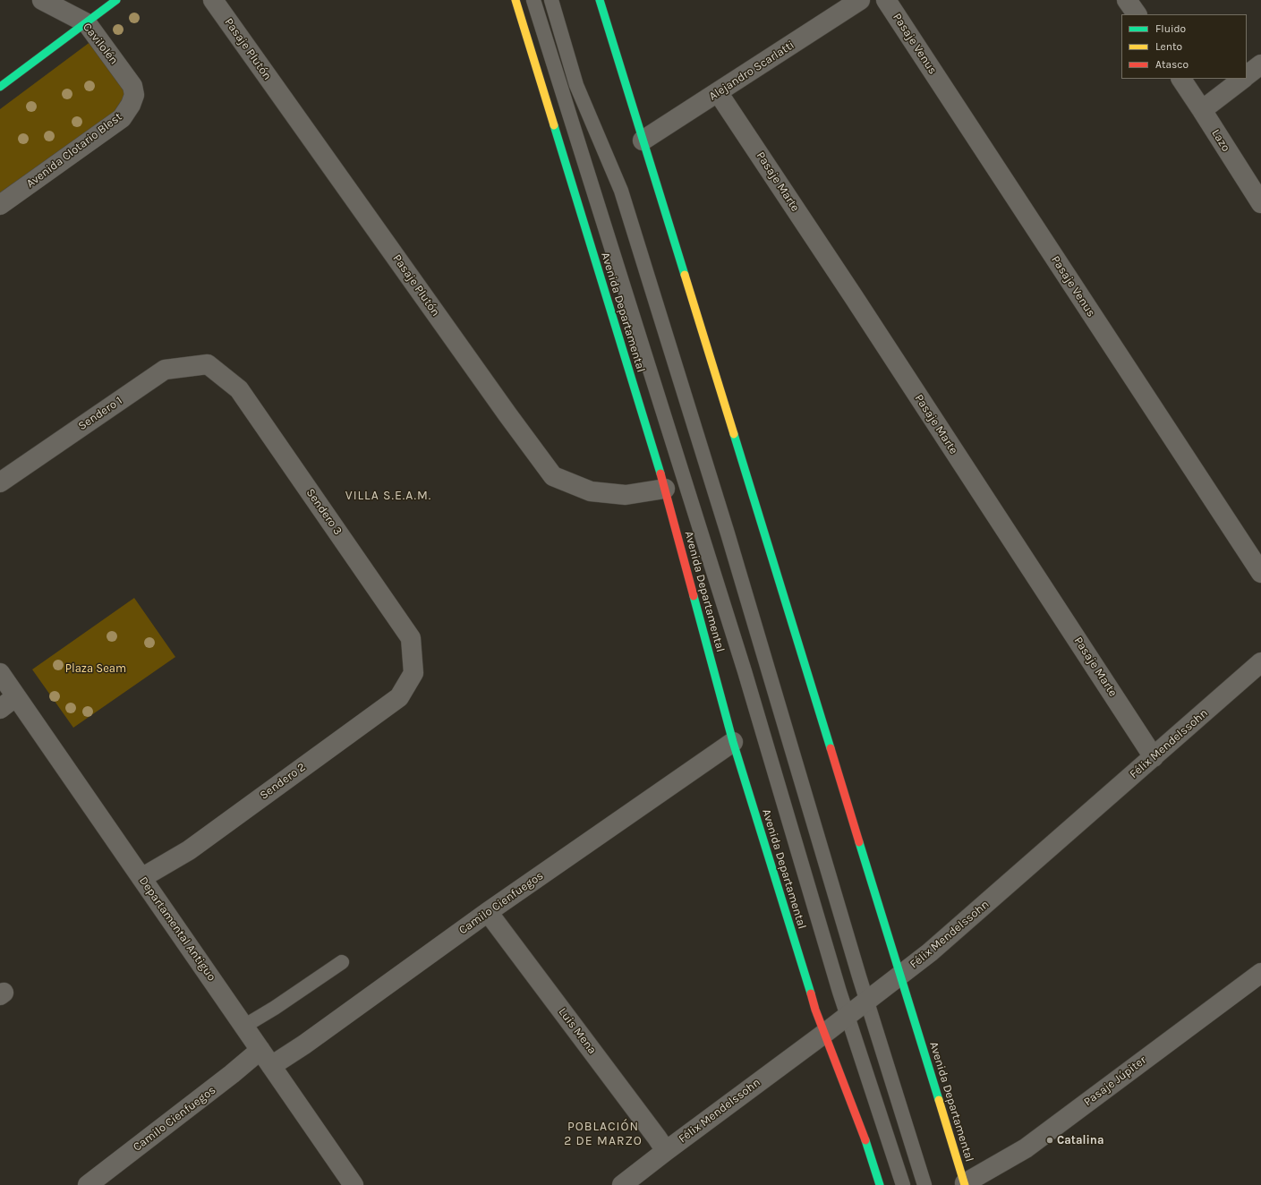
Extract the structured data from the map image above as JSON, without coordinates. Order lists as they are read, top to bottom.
{
  "streets": {
    "main road": ["Avenida Departamental"],
    "street": [
      "Cavilolén",
      "Pasaje Venus",
      "Pasaje Plutón",
      "Alejandro Scarlatti",
      "Lazo",
      "Avenida Clotario Blest",
      "Pasaje Marte",
      "Sendero 1",
      "Sendero 3",
      "Félix Mendelssohn",
      "Sendero 2",
      "Camilo Cienfuegos",
      "Departamental Antiguo",
      "Luis Mena",
      "Pasaje Júpiter"
    ]
  },
  "crossings": [
    ["Cavilolén", "Avenida Clotario Blest"],
    ["Pasaje Plutón", "Avenida Departamental"],
    ["Alejandro Scarlatti", "Pasaje Marte"],
    ["Alejandro Scarlatti", "Avenida Departamental"],
    ["Pasaje Marte", "Félix Mendelssohn"],
    ["Avenida Departamental", "Félix Mendelssohn"],
    ["Avenida Departamental", "Camilo Cienfuegos"],
    ["Avenida Departamental", "Pasaje Júpiter"],
    ["Sendero 1", "Sendero 3"],
    ["Sendero 3", "Sendero 2"],
    ["Félix Mendelssohn", "Luis Mena"],
    ["Sendero 2", "Departamental Antiguo"],
    ["Camilo Cienfuegos", "Departamental Antiguo"],
    ["Camilo Cienfuegos", "Luis Mena"]
  ],
  "districts": ["VILLA S.E.A.M.", "POBLACIÓN 2 DE MARZO"],
  "parks": ["Plaza Seam"],
  "places": ["Catalina"],
  "legend": ["Fluido", "Lento", "Atasco"]
}
